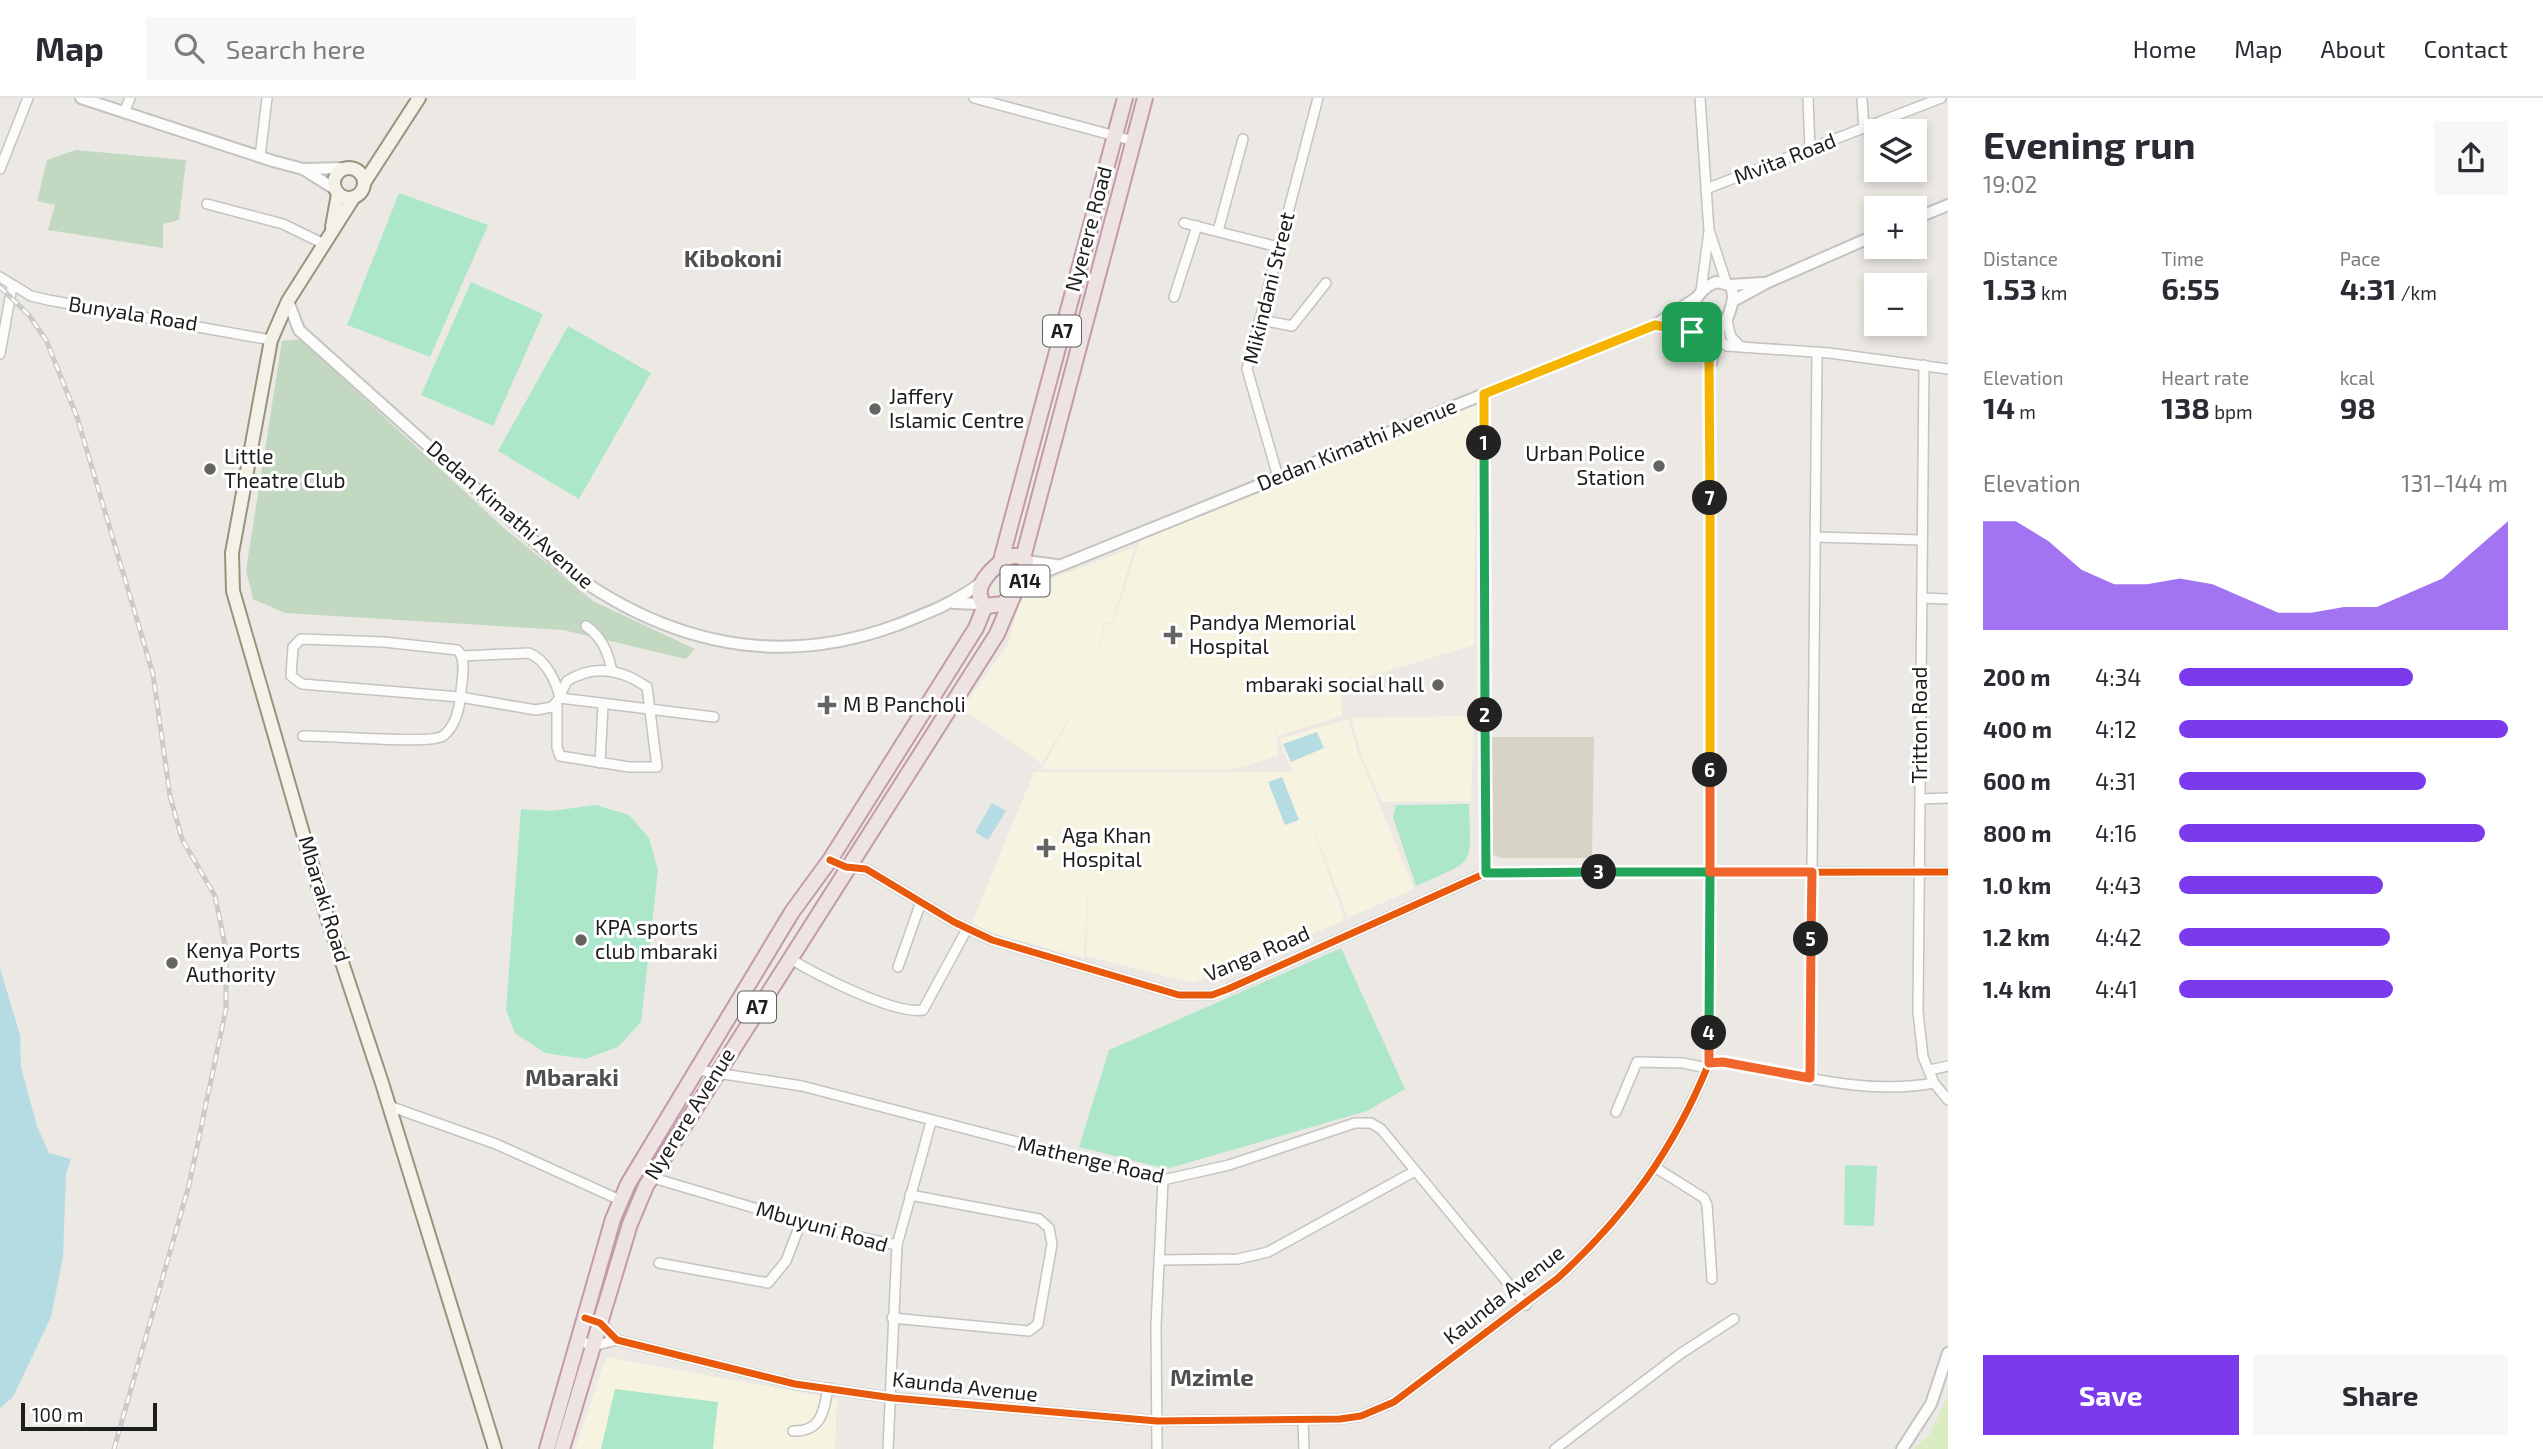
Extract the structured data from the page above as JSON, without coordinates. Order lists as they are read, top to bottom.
{
  "streets": {
    "highway": [
      "Nyerere Road",
      "A7",
      "A14",
      "Nyerere Avenue"
    ],
    "main road": ["Mbaraki Road"],
    "street": [
      "Mvita Road",
      "Mikindani Street",
      "Bunyala Road",
      "Dedan Kimathi Avenue",
      "Tritton Road",
      "Vanga Road",
      "Mathenge Road",
      "Mbuyuni Road",
      "Kaunda Avenue"
    ]
  },
  "crossings": [
    ["Nyerere Road", "Dedan Kimathi Avenue"],
    ["Nyerere Road", "A14"],
    ["Mikindani Street", "Dedan Kimathi Avenue"],
    ["Bunyala Road", "Mbaraki Road"],
    ["Dedan Kimathi Avenue", "A14"],
    ["Dedan Kimathi Avenue", "Mbaraki Road"],
    ["A14", "Nyerere Avenue"],
    ["Tritton Road", "Vanga Road"],
    ["Vanga Road", "Nyerere Avenue"],
    ["Vanga Road", "Kaunda Avenue"],
    ["Nyerere Avenue", "Mathenge Road"],
    ["Nyerere Avenue", "Mbuyuni Road"],
    ["Nyerere Avenue", "Kaunda Avenue"],
    ["Mathenge Road", "Kaunda Avenue"],
    ["Mbuyuni Road", "Kaunda Avenue"]
  ],
  "districts": ["Kibokoni", "Mbaraki", "Mzimle"],
  "places": {
    "other": [
      "Jaffery Islamic Centre",
      "Urban Police Station",
      "Little Theatre Club",
      "mbaraki social hall",
      "KPA sports club mbaraki",
      "Kenya Ports Authority"
    ],
    "health": ["Pandya Memorial Hospital", "M B Pancholi", "Aga Khan Hospital"]
  },
  "scale_bar": "100 m",
  "page": {
    "header": "Map",
    "search": "Search here",
    "nav": [
      "Home",
      "Map",
      "About",
      "Contact"
    ],
    "heading": ["Evening run", "19:02"],
    "map_buttons": ["+", "−"],
    "stats": [
      ["Distance", "1.53 km"],
      ["Time", "6:55"],
      ["Pace", "4:31 /km"],
      ["Elevation", "14 m"],
      ["Heart rate", "138 bpm"],
      ["kcal", "98"]
    ],
    "pins": [
      "1",
      "7",
      "2",
      "6",
      "3",
      "5",
      "4"
    ],
    "chart": ["Elevation", "131–144 m"],
    "list": [
      {
        "name": "200 m",
        "note": "4:34"
      },
      {
        "name": "400 m",
        "note": "4:12"
      },
      {
        "name": "600 m",
        "note": "4:31"
      },
      {
        "name": "800 m",
        "note": "4:16"
      },
      {
        "name": "1.0 km",
        "note": "4:43"
      },
      {
        "name": "1.2 km",
        "note": "4:42"
      },
      {
        "name": "1.4 km",
        "note": "4:41"
      }
    ],
    "buttons": ["Save", "Share"],
    "scale": "100 m"
  }
}
